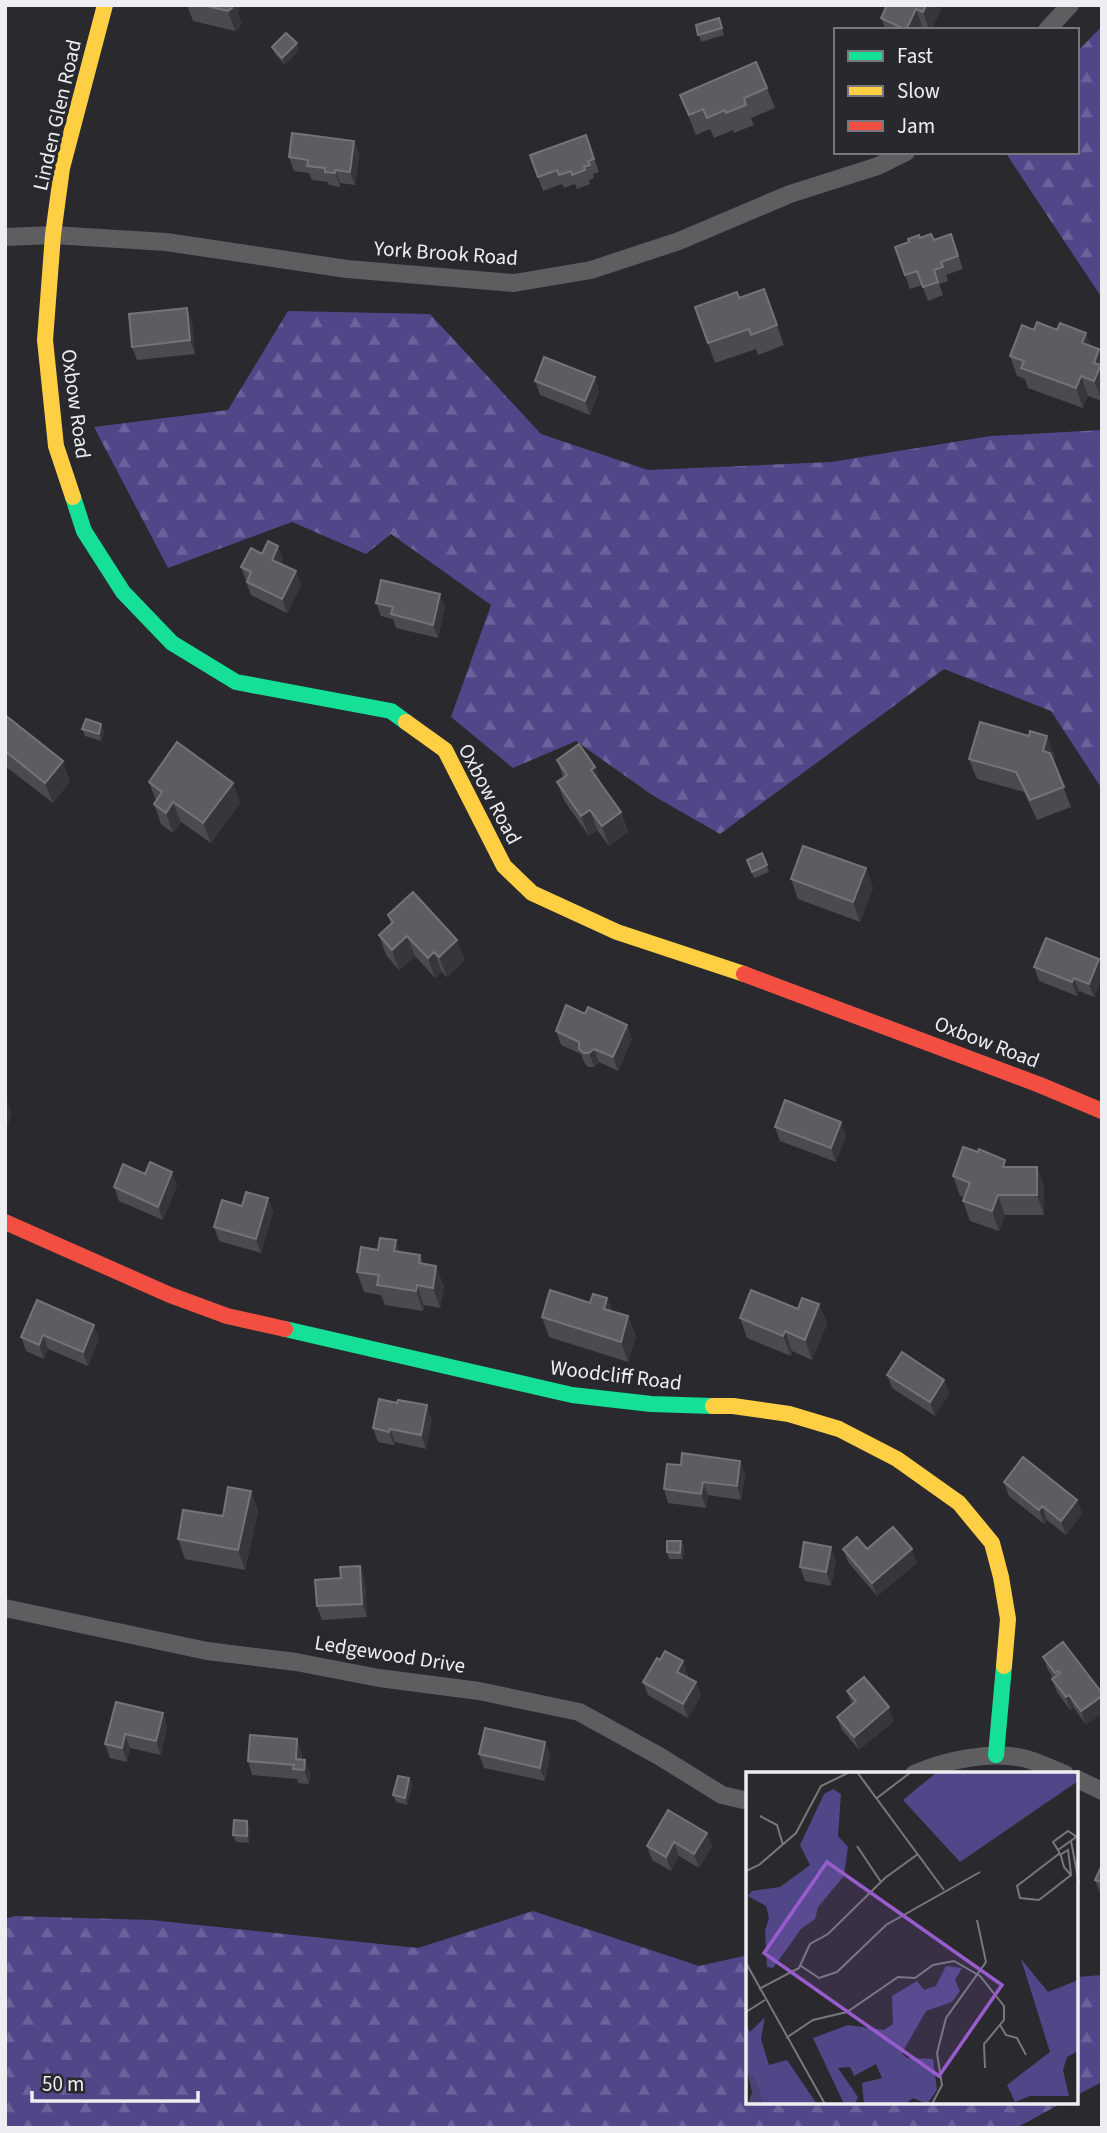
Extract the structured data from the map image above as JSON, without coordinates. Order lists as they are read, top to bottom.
{
  "streets": {
    "street": [
      "Linden Glen Road",
      "York Brook Road",
      "Oxbow Road",
      "Woodcliff Road",
      "Ledgewood Drive"
    ]
  },
  "crossings": [
    ["Linden Glen Road", "York Brook Road"],
    ["Linden Glen Road", "Oxbow Road"],
    ["York Brook Road", "Oxbow Road"]
  ],
  "legend": ["Fast", "Slow", "Jam"],
  "scale_bar": "50 m"
}
